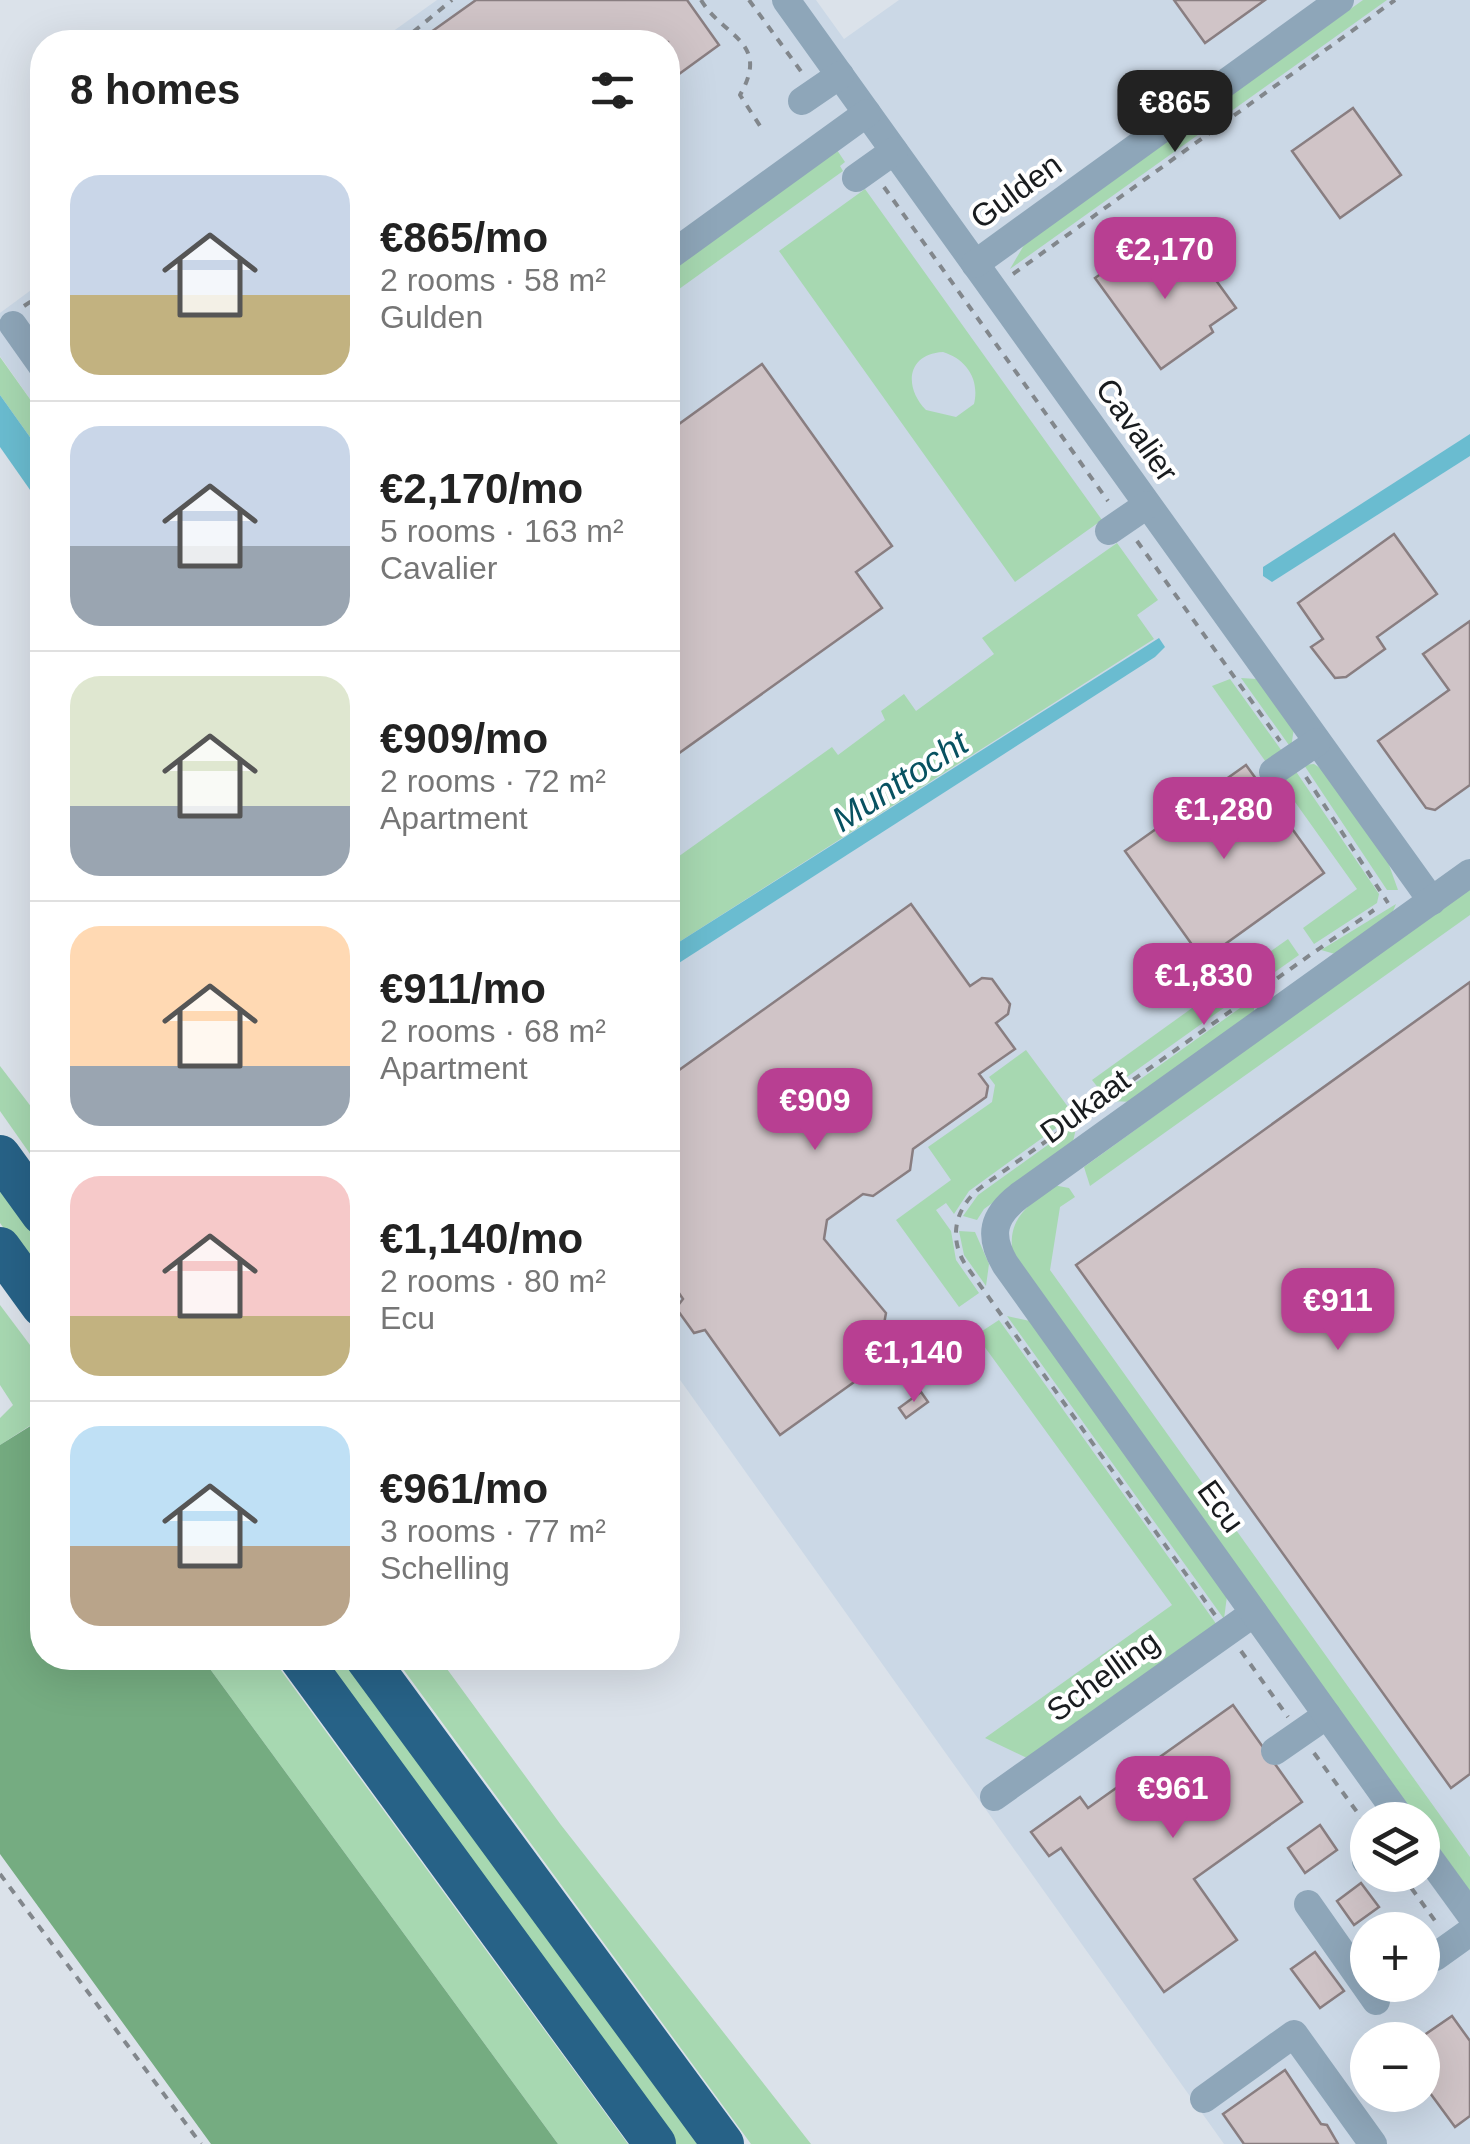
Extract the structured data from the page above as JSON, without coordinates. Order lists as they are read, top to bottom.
{
  "streets": {
    "street": [
      "Gulden",
      "Cavalier",
      "Dukaat",
      "Ecu",
      "Schelling"
    ]
  },
  "crossings": [
    ["Gulden", "Cavalier"],
    ["Cavalier", "Dukaat"],
    ["Dukaat", "Ecu"],
    ["Ecu", "Schelling"]
  ],
  "water": ["Munttocht"],
  "page": {
    "heading": "8 homes",
    "price": [
      "€865",
      "€2,170",
      "€1,280",
      "€1,830",
      "€909",
      "€911",
      "€1,140",
      "€961"
    ],
    "list": [
      {
        "name": "€865/mo",
        "note": "2 rooms · 58 m² · Gulden"
      },
      {
        "name": "€2,170/mo",
        "note": "5 rooms · 163 m² · Cavalier"
      },
      {
        "name": "€909/mo",
        "note": "2 rooms · 72 m² · Apartment"
      },
      {
        "name": "€911/mo",
        "note": "2 rooms · 68 m² · Apartment"
      },
      {
        "name": "€1,140/mo",
        "note": "2 rooms · 80 m² · Ecu"
      },
      {
        "name": "€961/mo",
        "note": "3 rooms · 77 m² · Schelling"
      }
    ],
    "map_buttons": ["+", "−"]
  }
}
